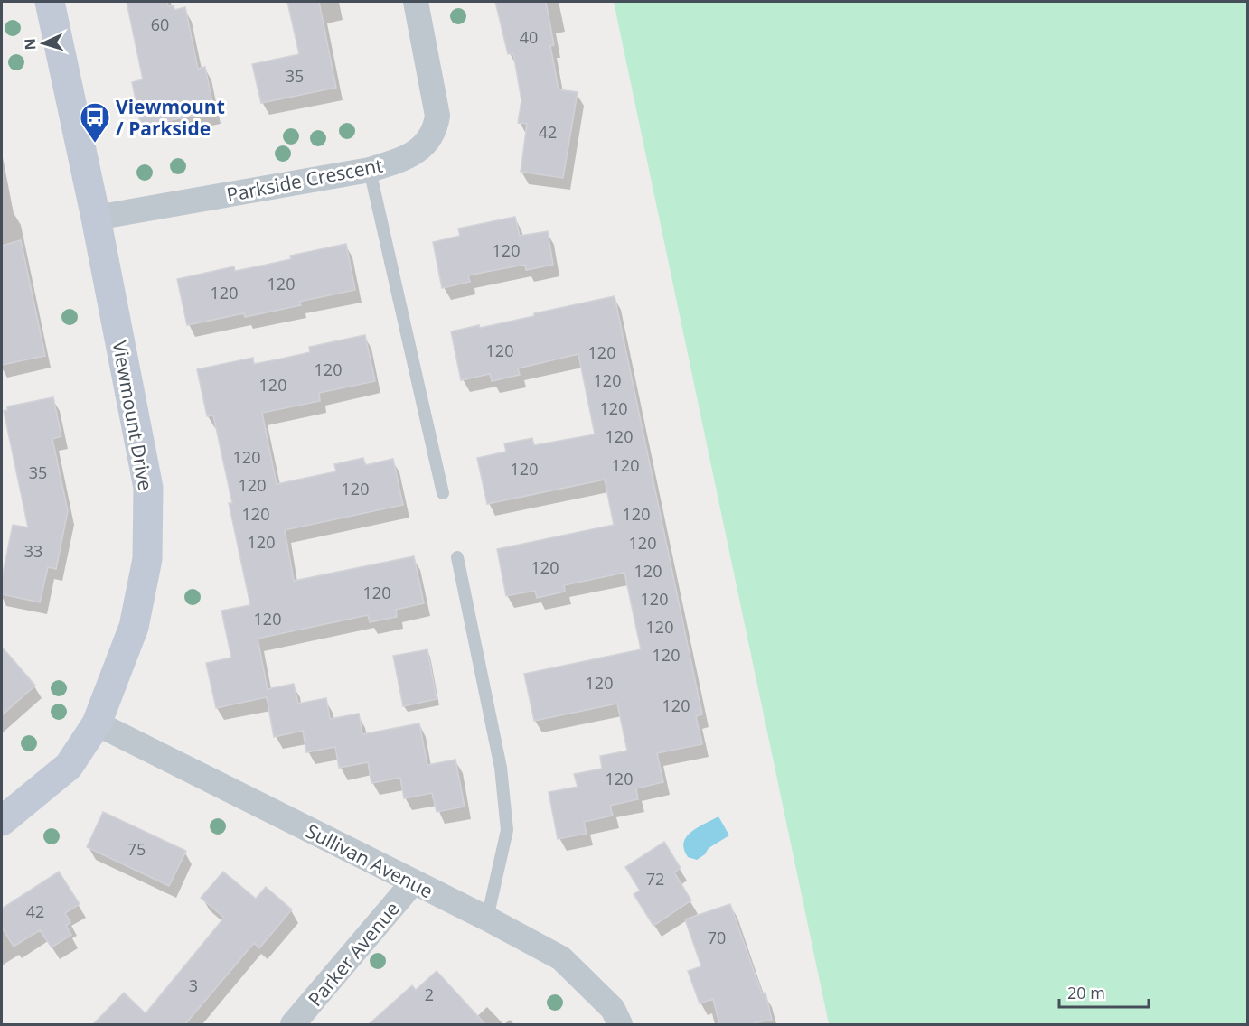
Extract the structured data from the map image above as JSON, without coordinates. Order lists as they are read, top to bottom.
{
  "streets": {
    "street": [
      "Parkside Crescent",
      "Viewmount Drive",
      "Sullivan Avenue",
      "Parker Avenue"
    ]
  },
  "crossings": [
    ["Parkside Crescent", "Viewmount Drive"],
    ["Viewmount Drive", "Sullivan Avenue"],
    ["Sullivan Avenue", "Parker Avenue"]
  ],
  "places": {
    "bus stop": ["Viewmount / Parkside"]
  },
  "house_numbers": [
    "60",
    "40",
    "35",
    "42",
    "120",
    "120",
    "120",
    "120",
    "120",
    "120",
    "120",
    "120",
    "120",
    "120",
    "120",
    "120",
    "120",
    "35",
    "120",
    "120",
    "120",
    "120",
    "120",
    "120",
    "33",
    "120",
    "120",
    "120",
    "120",
    "120",
    "120",
    "120",
    "120",
    "120",
    "120",
    "75",
    "72",
    "42",
    "70",
    "3",
    "2"
  ],
  "scale_bar": "20 m",
  "north": "left"
}
